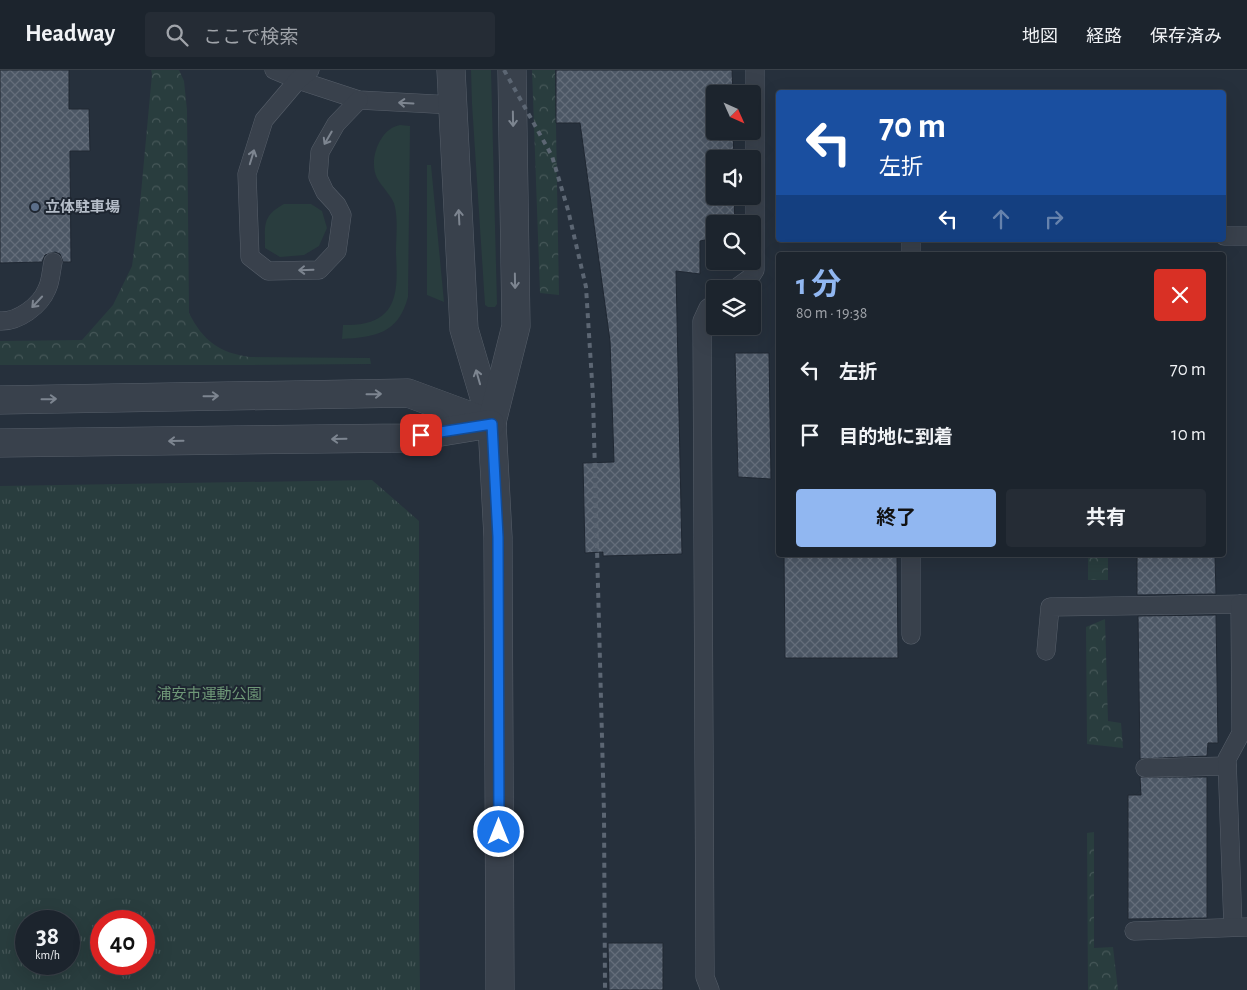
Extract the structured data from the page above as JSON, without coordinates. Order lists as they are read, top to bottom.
{
  "parks": ["浦安市運動公園"],
  "places": ["立体駐車場"],
  "north": "bottom right",
  "page": {
    "header": "Headway",
    "search": "ここで検索",
    "nav": ["地図", "経路", "保存済み"],
    "turn": ["70 m", "左折"],
    "heading": ["1 分", "80 m · 19:38"],
    "list": [
      {
        "name": "左折",
        "value": "70 m"
      },
      {
        "name": "目的地に到着",
        "value": "10 m"
      }
    ],
    "buttons": ["終了", "共有"],
    "speed": "38 km/h",
    "limit": "40"
  }
}
